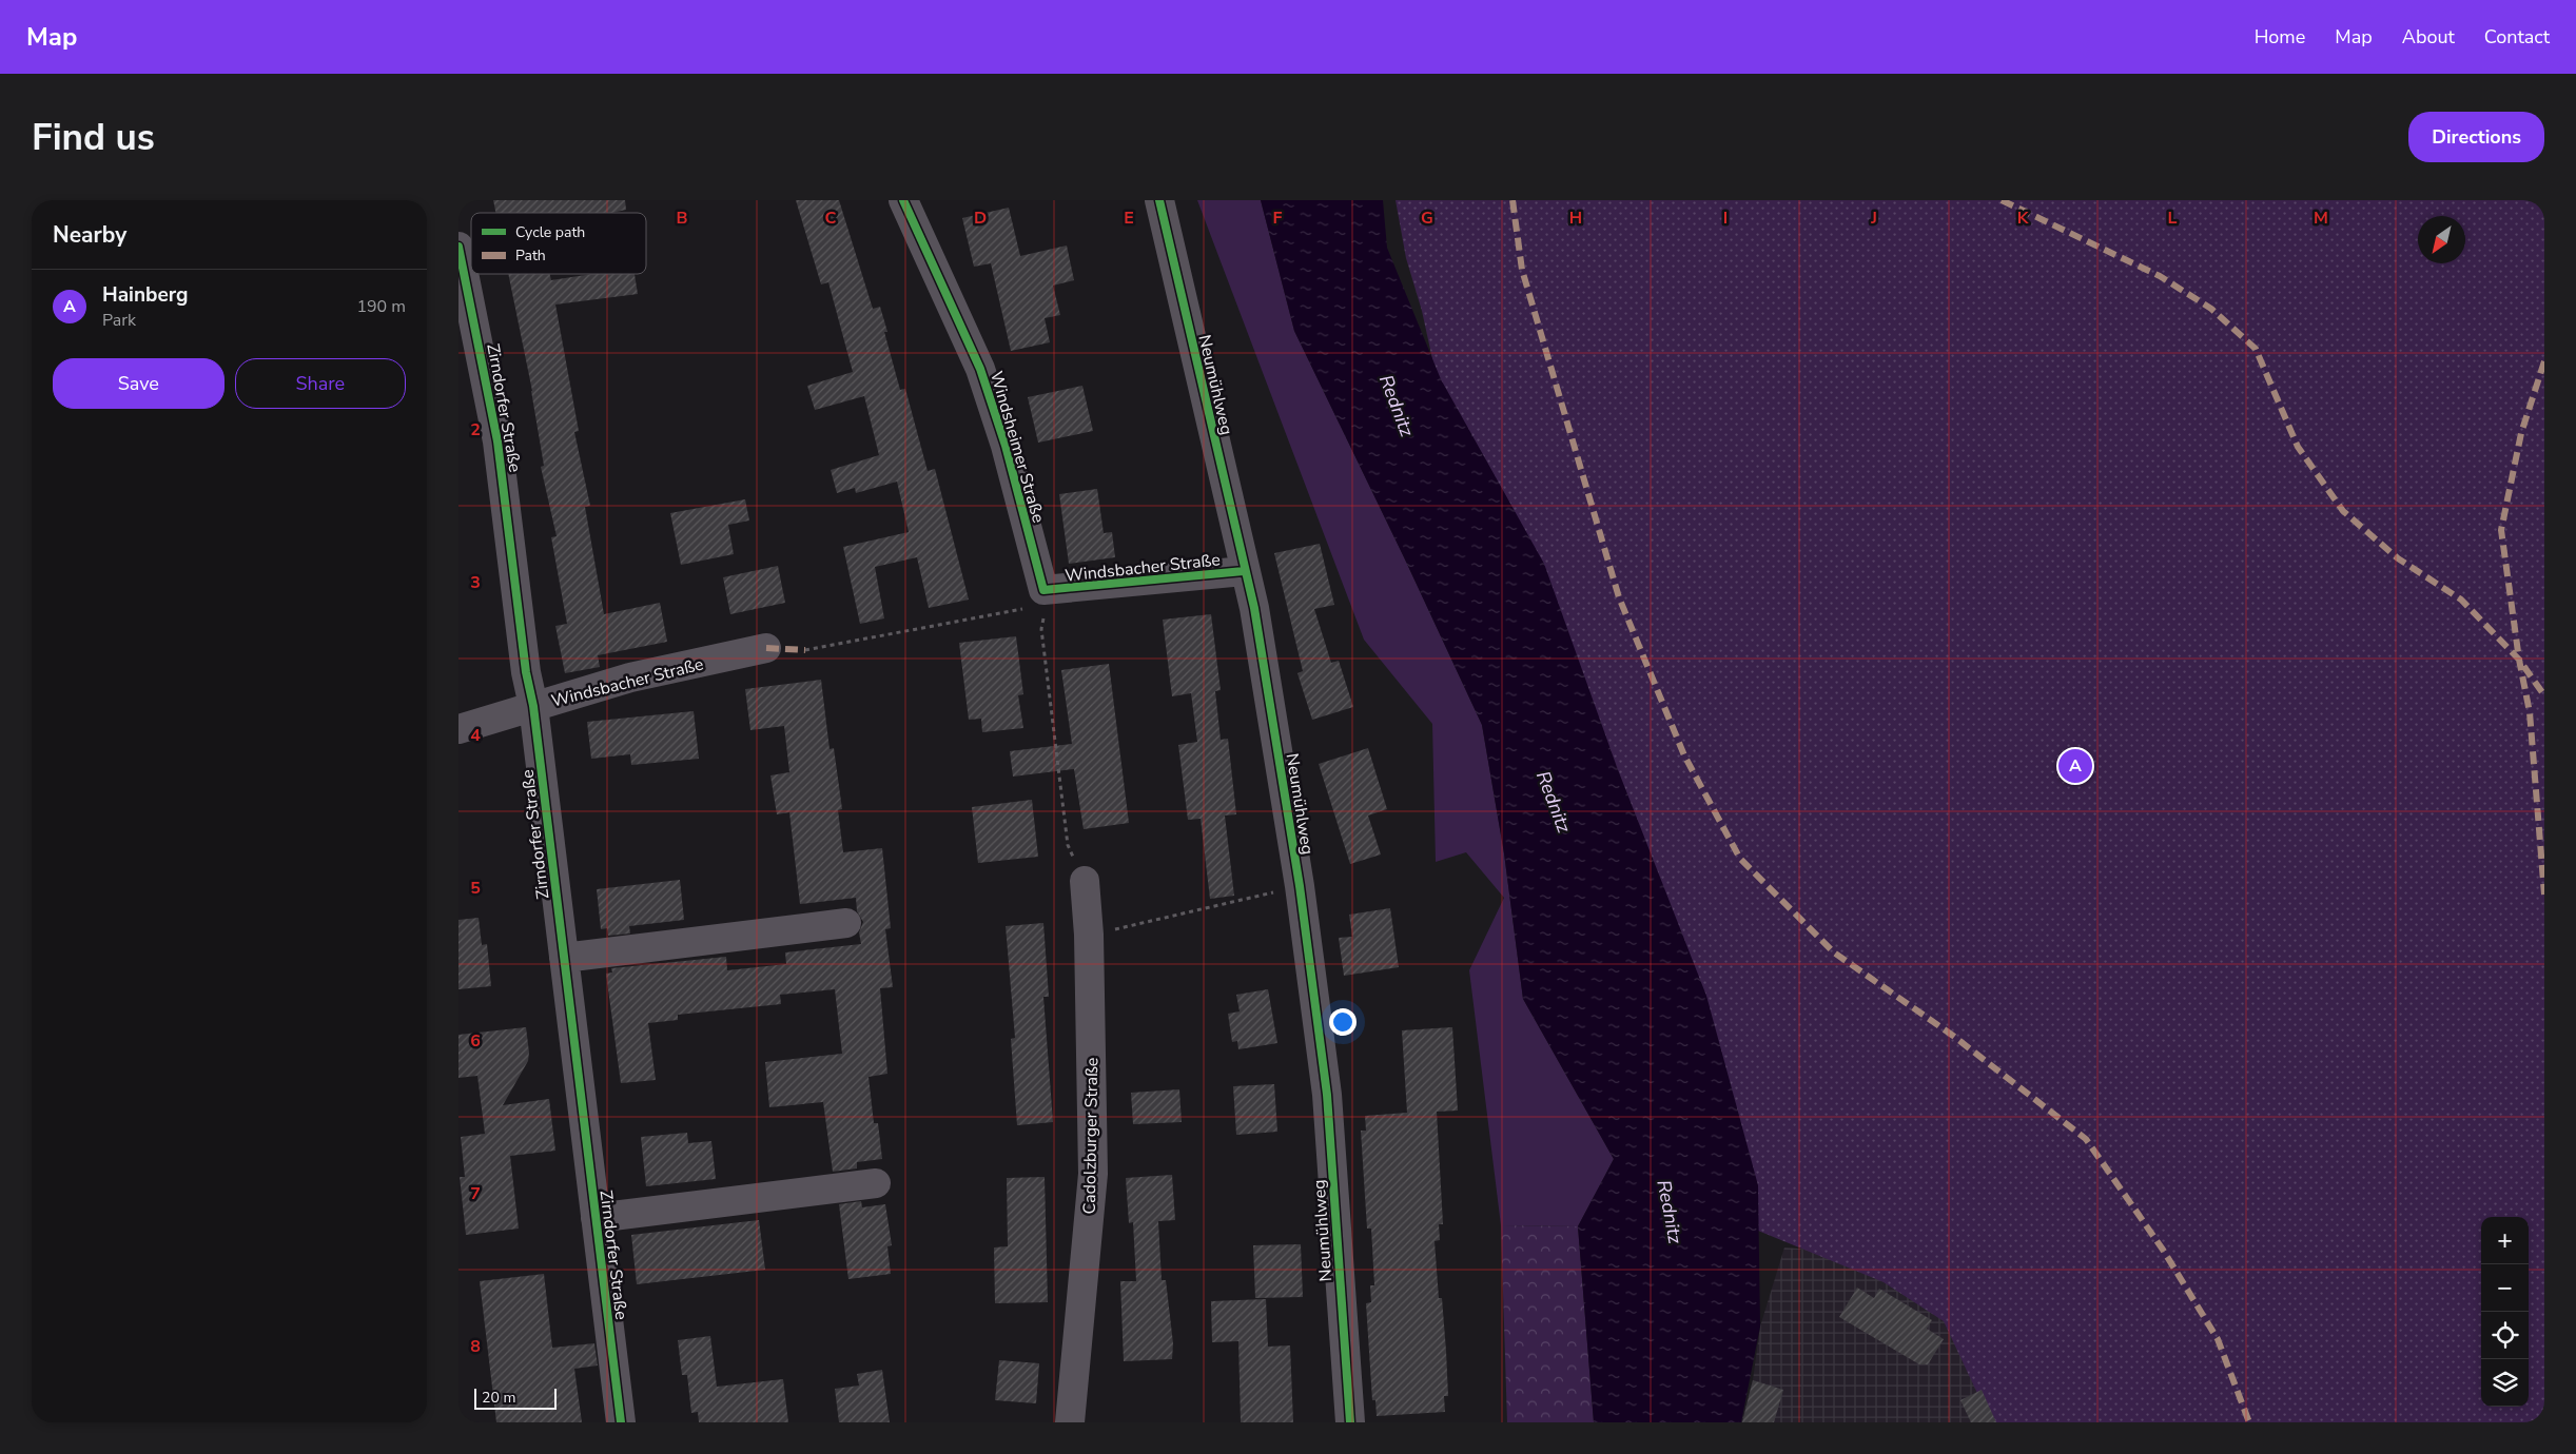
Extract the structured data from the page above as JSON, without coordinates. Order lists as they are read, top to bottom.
{
  "streets": {
    "street": [
      "Neumühlweg",
      "Zirndorfer Straße",
      "Windsheimer Straße",
      "Windsbacher Straße",
      "Cadolzburger Straße"
    ]
  },
  "crossings": [
    ["Neumühlweg", "Windsbacher Straße"],
    ["Zirndorfer Straße", "Windsbacher Straße"],
    ["Windsheimer Straße", "Windsbacher Straße"]
  ],
  "water": ["Rednitz"],
  "legend": ["Cycle path", "Path"],
  "scale_bar": "20 m",
  "north": "bottom left",
  "page": {
    "header": "Map",
    "nav": [
      "Home",
      "Map",
      "About",
      "Contact"
    ],
    "buttons": [
      "Directions",
      ["Save", "Share"]
    ],
    "title": "Find us",
    "heading": "Nearby",
    "list": [
      {
        "mark": "A",
        "name": "Hainberg",
        "note": "Park",
        "value": "190 m"
      }
    ],
    "pins": "A",
    "map_buttons": ["+", "−"],
    "scale": "20 m"
  },
  "grid": {
    "columns": [
      "B",
      "C",
      "D",
      "E",
      "F",
      "G",
      "H",
      "I",
      "J",
      "K",
      "L",
      "M"
    ],
    "rows": [
      "2",
      "3",
      "4",
      "5",
      "6",
      "7",
      "8"
    ]
  }
}
